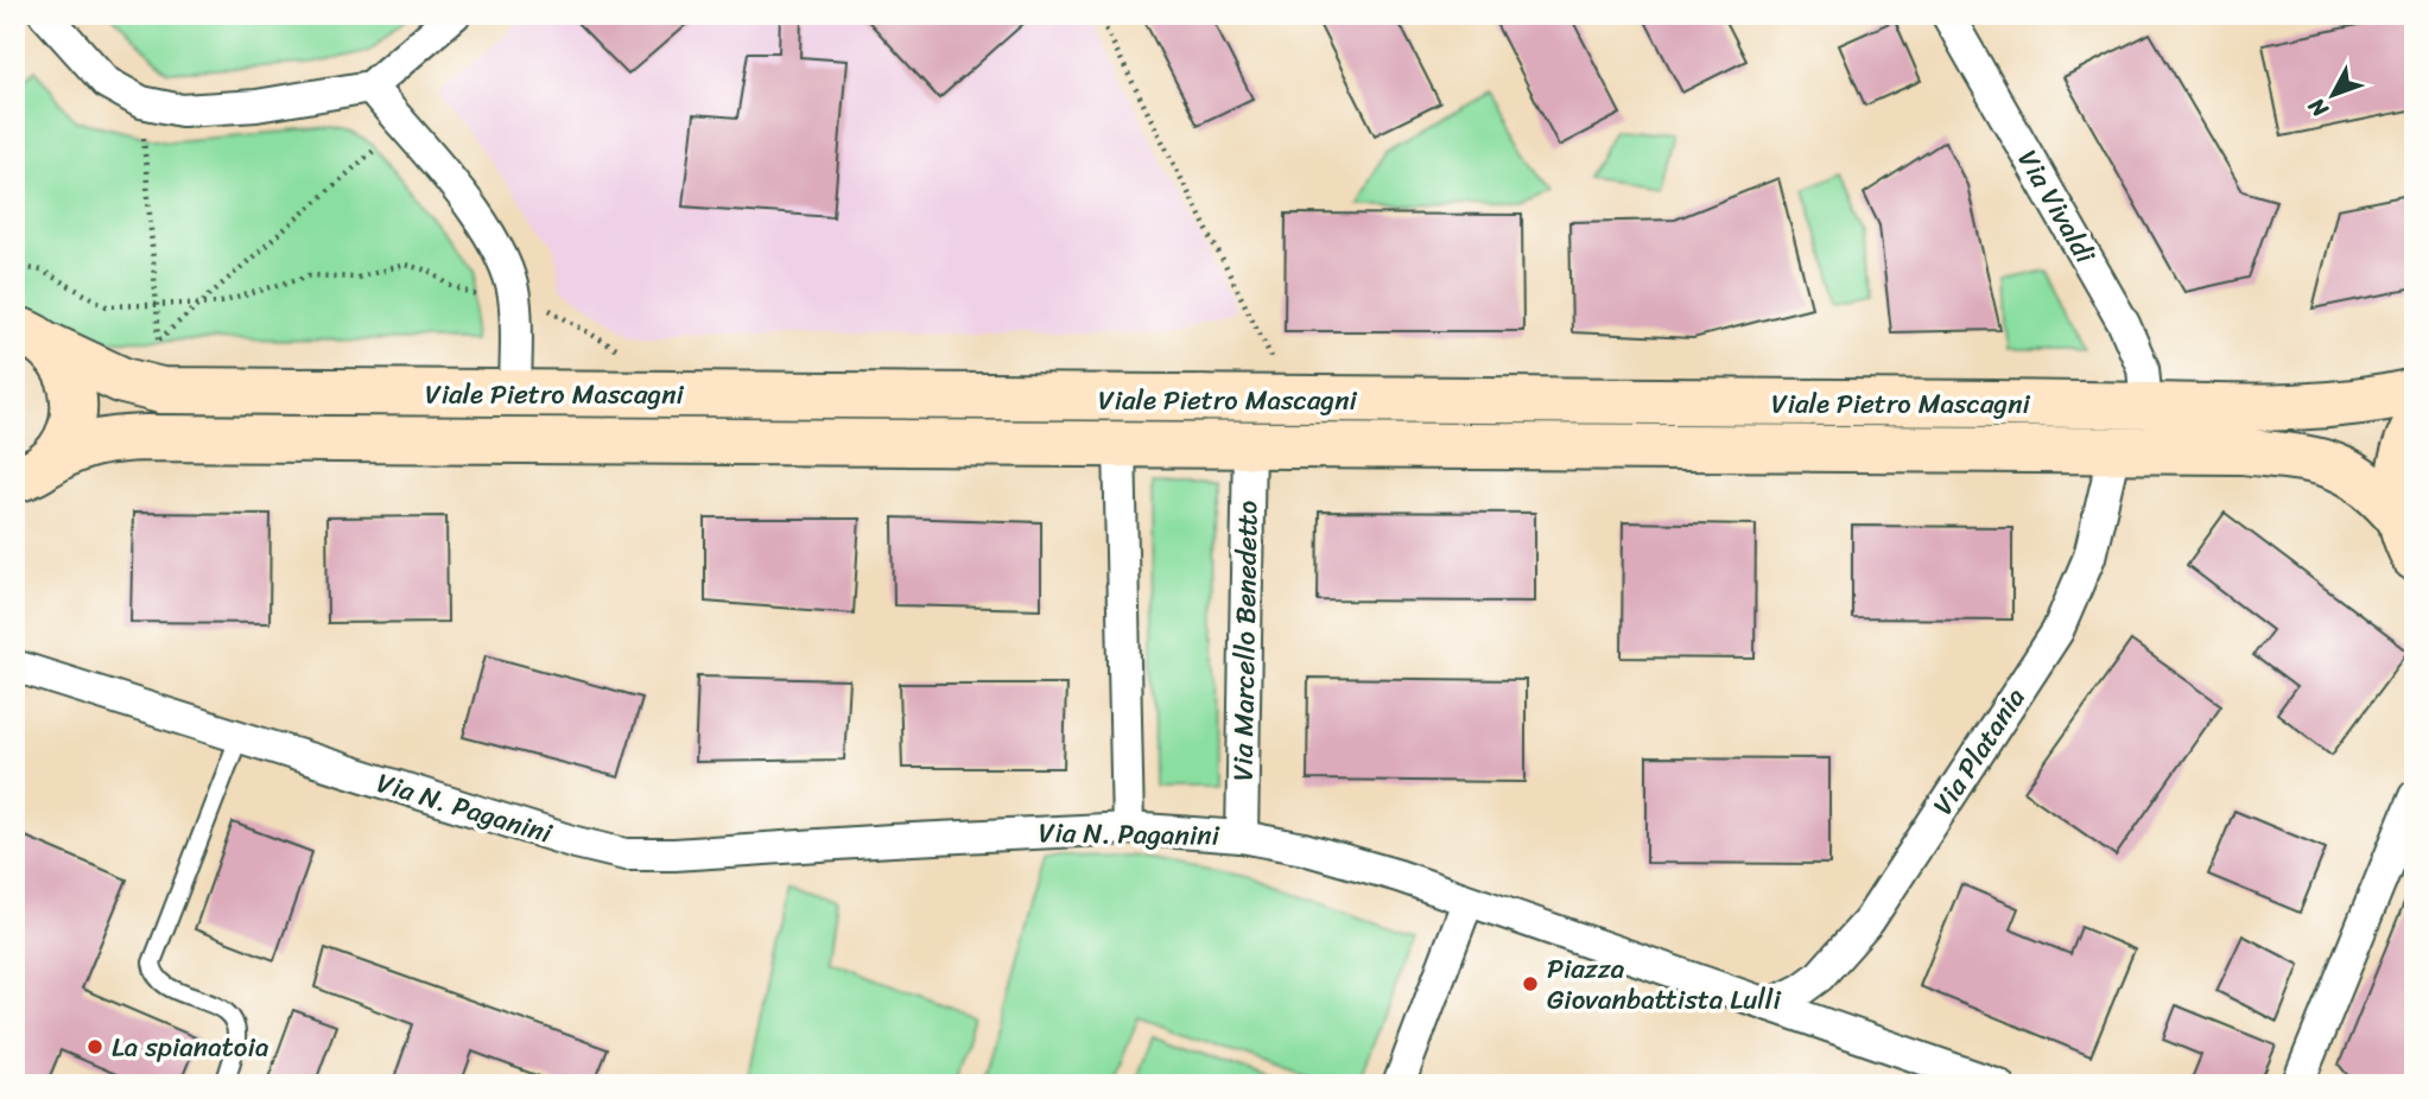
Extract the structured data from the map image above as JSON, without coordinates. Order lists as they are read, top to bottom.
{
  "streets": {
    "main road": ["Viale Pietro Mascagni"],
    "street": [
      "Via Vivaldi",
      "Via Marcello Benedetto",
      "Via Platania",
      "Via N. Paganini"
    ]
  },
  "crossings": [
    ["Via Vivaldi", "Viale Pietro Mascagni"],
    ["Viale Pietro Mascagni", "Via Marcello Benedetto"],
    ["Viale Pietro Mascagni", "Via Platania"],
    ["Via Marcello Benedetto", "Via N. Paganini"],
    ["Via Platania", "Via N. Paganini"]
  ],
  "places": ["Piazza Giovanbattista Lulli", "La spianatoia"],
  "north": "bottom left"
}
